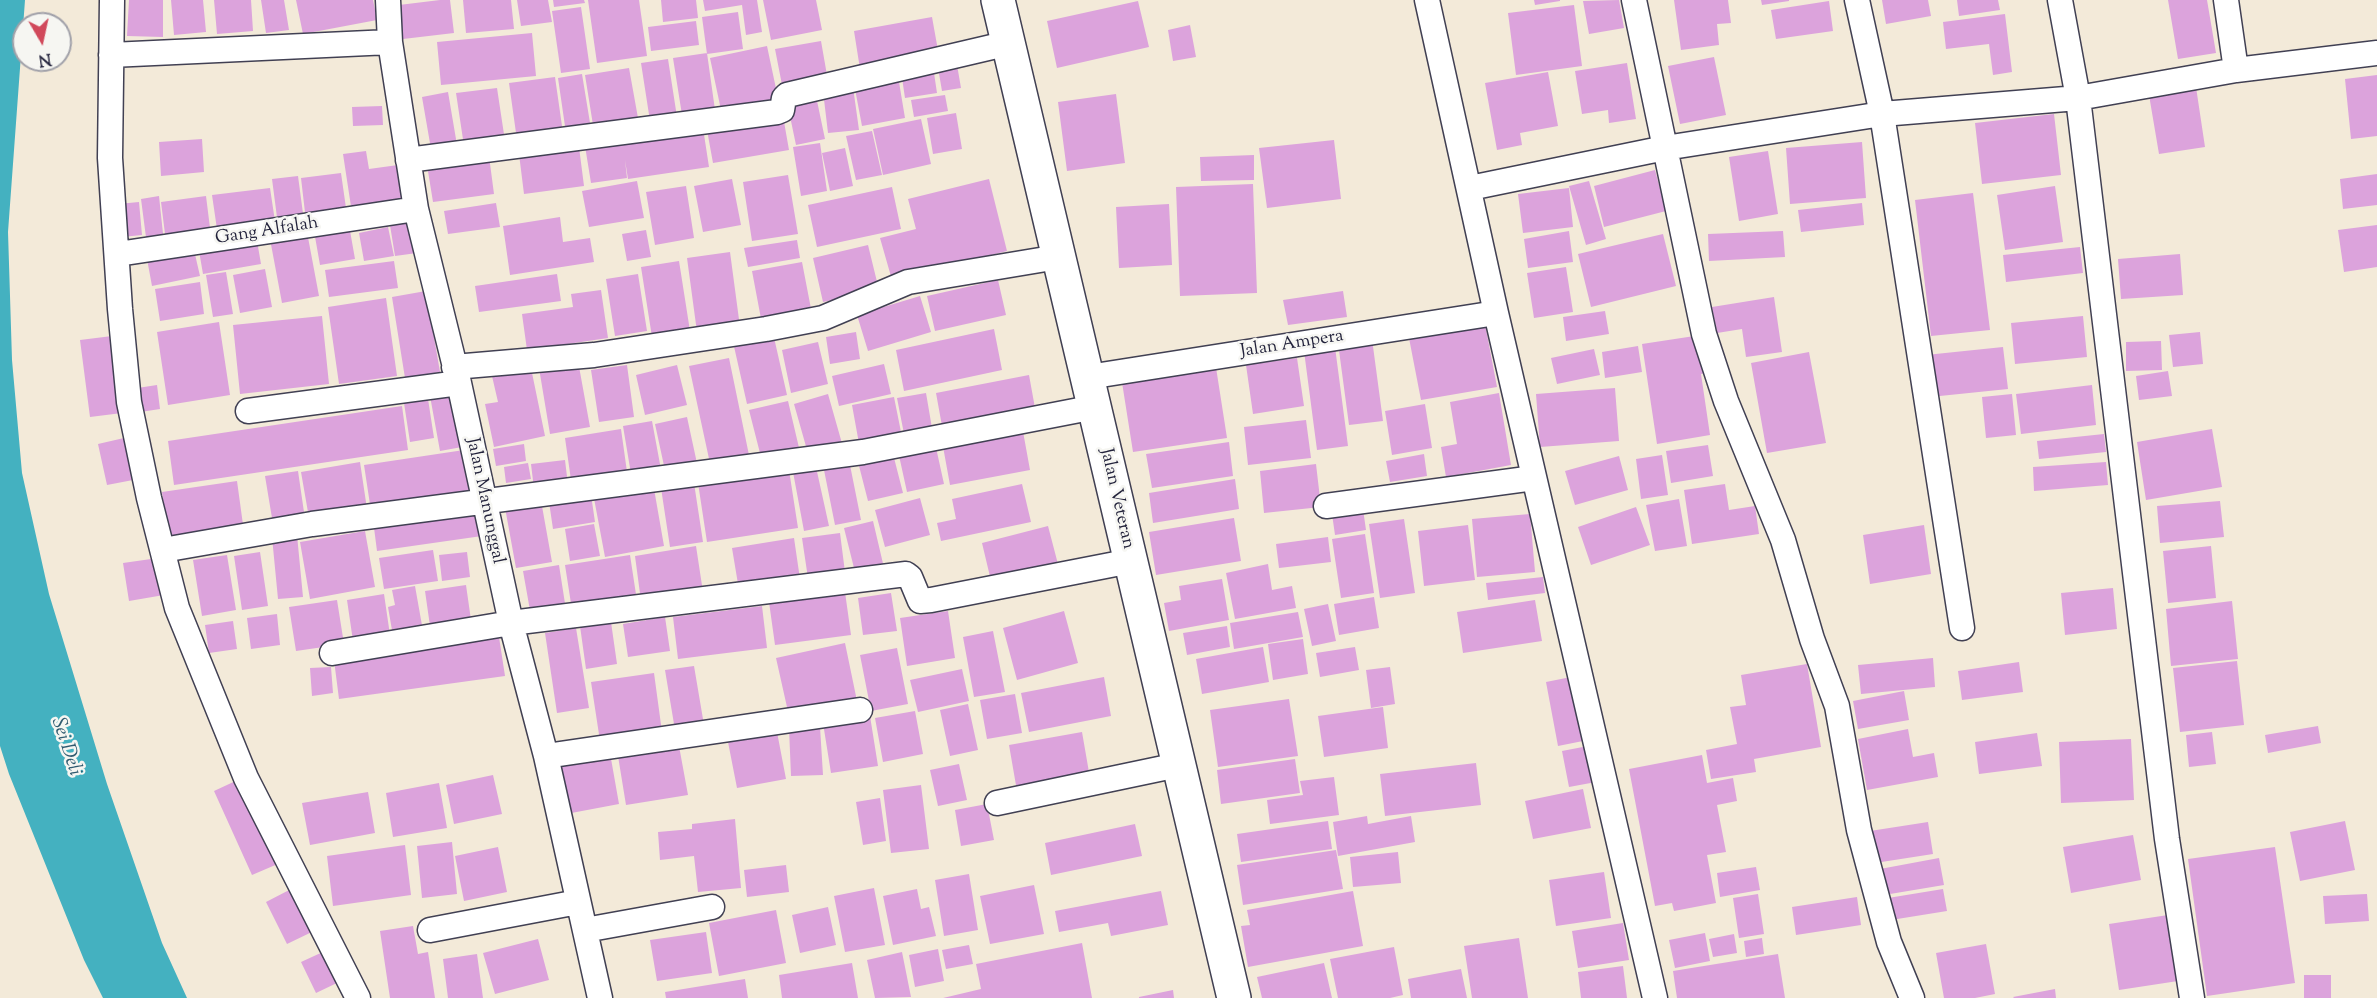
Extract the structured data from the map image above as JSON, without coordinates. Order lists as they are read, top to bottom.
{
  "streets": {
    "main road": ["Jalan Veteran"],
    "street": ["Gang Alfalah", "Jalan Ampera", "Jalan Manunggal"]
  },
  "crossings": [
    ["Gang Alfalah", "Jalan Manunggal"],
    ["Jalan Ampera", "Jalan Veteran"],
    ["Jalan Ampera", "Jalan Manunggal"]
  ],
  "water": ["Sei Deli"],
  "north": "bottom"
}
